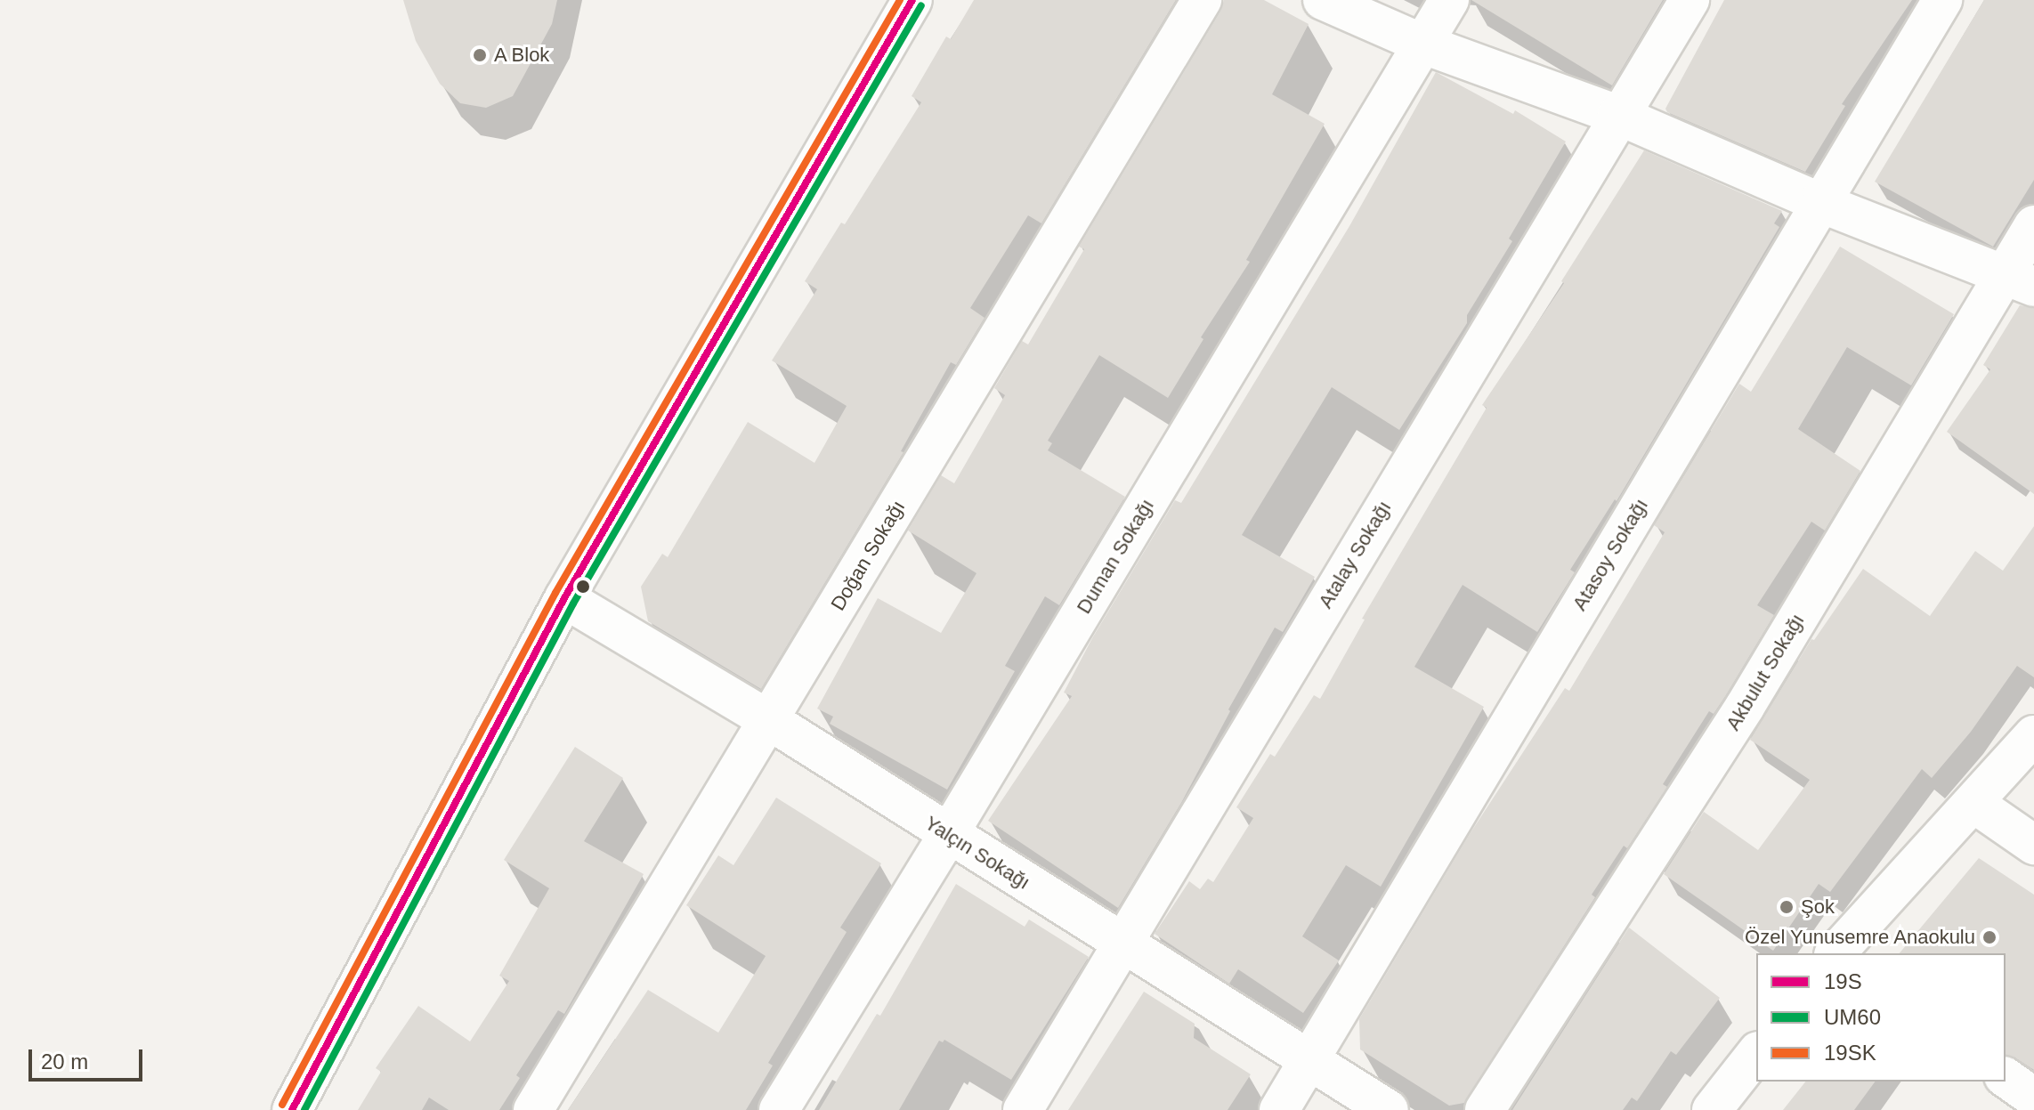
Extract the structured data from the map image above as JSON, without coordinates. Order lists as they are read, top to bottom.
{
  "streets": {
    "street": [
      "Atalay Sokağı",
      "Atasoy Sokağı",
      "Doğan Sokağı",
      "Duman Sokağı",
      "Akbulut Sokağı",
      "Yalçın Sokağı"
    ]
  },
  "crossings": [
    ["Atalay Sokağı", "Yalçın Sokağı"],
    ["Atasoy Sokağı", "Yalçın Sokağı"],
    ["Doğan Sokağı", "Yalçın Sokağı"],
    ["Duman Sokağı", "Yalçın Sokağı"]
  ],
  "places": ["A Blok", "Şok", "Özel Yunusemre Anaokulu"],
  "lines": ["transit line 19S", "transit line 19SK", "transit line UM60"],
  "legend": ["19S", "UM60", "19SK"],
  "scale_bar": "20 m"
}
